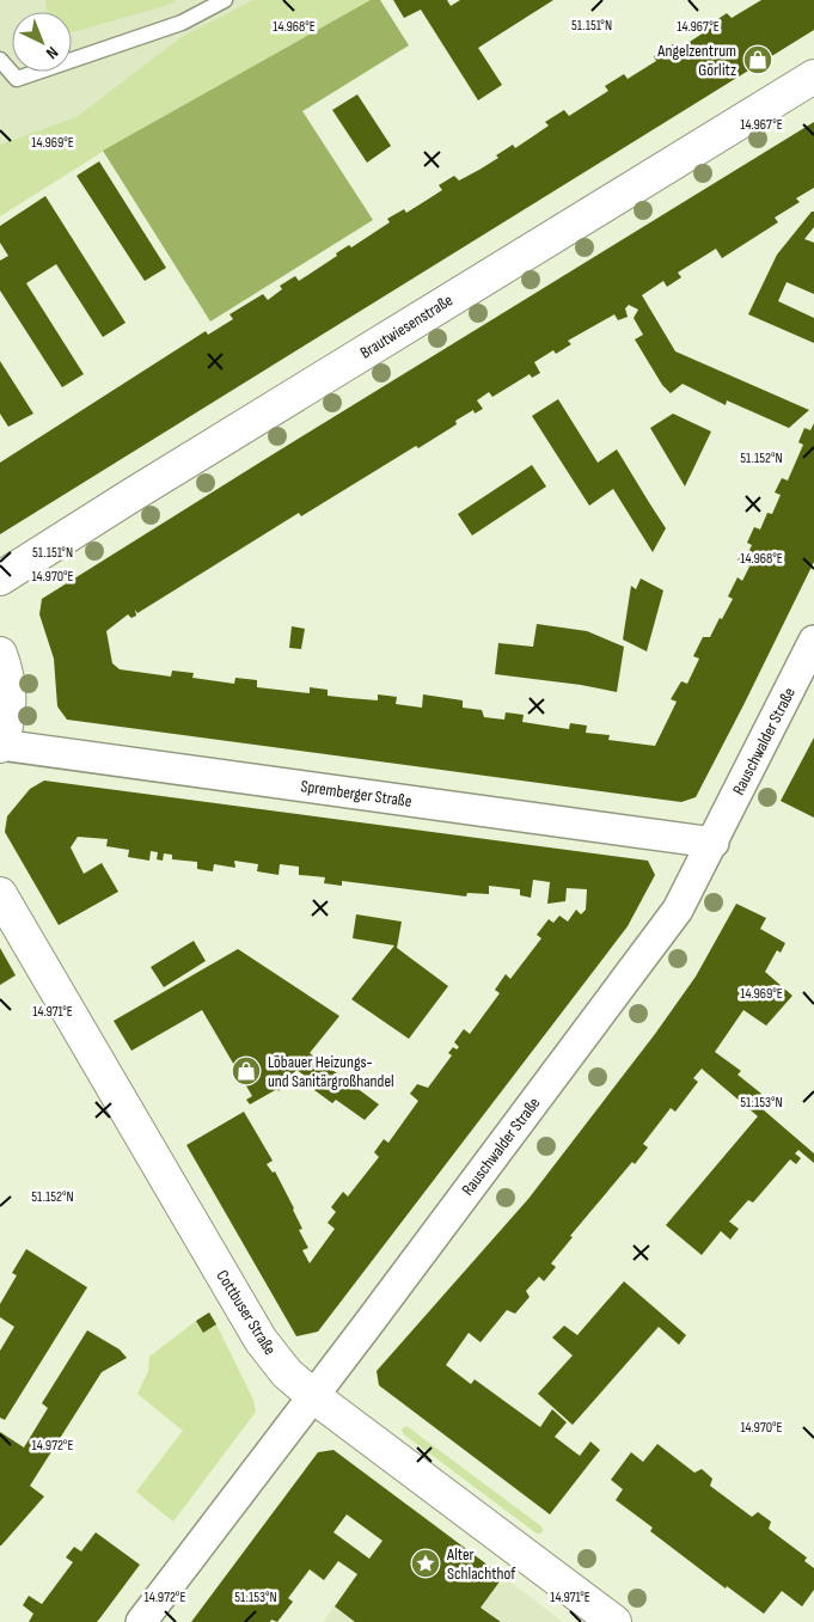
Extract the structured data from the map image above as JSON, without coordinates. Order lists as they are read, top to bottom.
{
  "streets": {
    "main road": ["Brautwiesenstraße", "Cottbuser Straße"],
    "street": ["Rauschwalder Straße", "Spremberger Straße"]
  },
  "crossings": [
    ["Rauschwalder Straße", "Spremberger Straße"],
    ["Rauschwalder Straße", "Cottbuser Straße"]
  ],
  "places": {
    "shop": ["Angelzentrum Görlitz", "Löbauer Heizungs- und Sanitärgroßhandel"],
    "place": ["Alter Schlachthof"]
  },
  "north": "bottom right",
  "coordinates": [
    "51.151°N",
    "14.968°E",
    "14.967°E",
    "14.969°E",
    "51.152°N",
    "14.970°E",
    "14.971°E",
    "51.153°N",
    "14.972°E"
  ]
}
